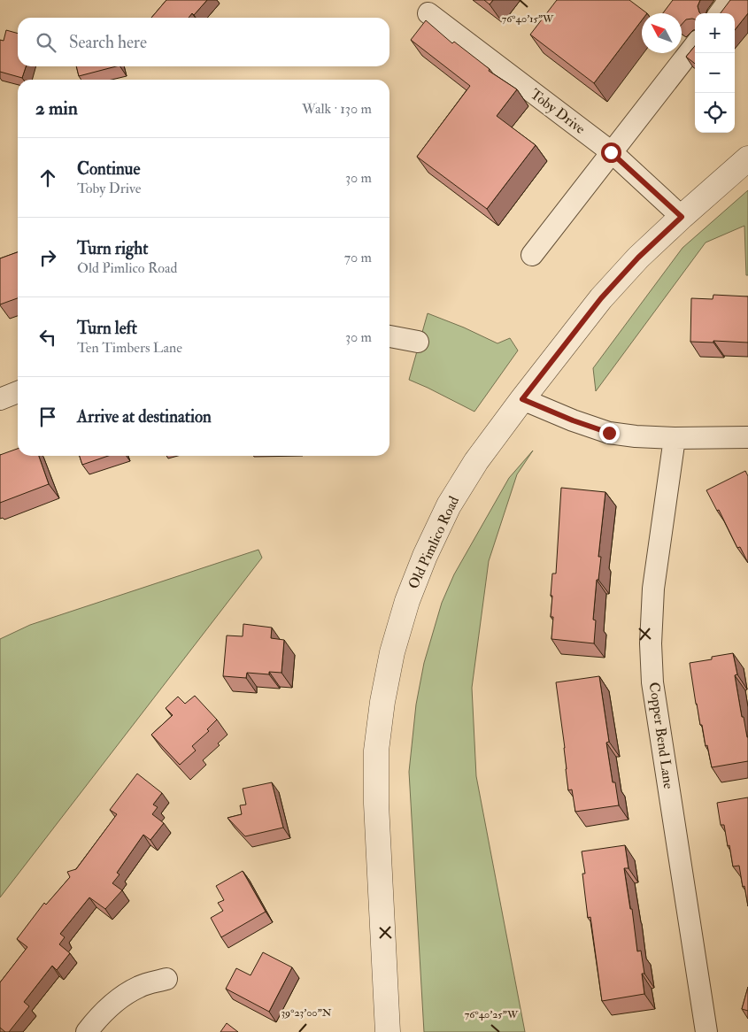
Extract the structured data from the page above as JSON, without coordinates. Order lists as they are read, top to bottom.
{
  "streets": {
    "street": ["Toby Drive", "Old Pimlico Road", "Copper Bend Lane"]
  },
  "crossings": [
    ["Toby Drive", "Old Pimlico Road"]
  ],
  "north": "top left",
  "page": {
    "map_buttons": ["+", "−"],
    "search": "Search here",
    "heading": ["2 min", "Walk · 130 m"],
    "list": [
      ["Continue", "Toby Drive", "30 m"],
      ["Turn right", "Old Pimlico Road", "70 m"],
      ["Turn left", "Ten Timbers Lane", "30 m"],
      "Arrive at destination"
    ]
  },
  "coordinates": ["76°40'15\"W", "39°23'00\"N", "76°40'25\"W"]
}
